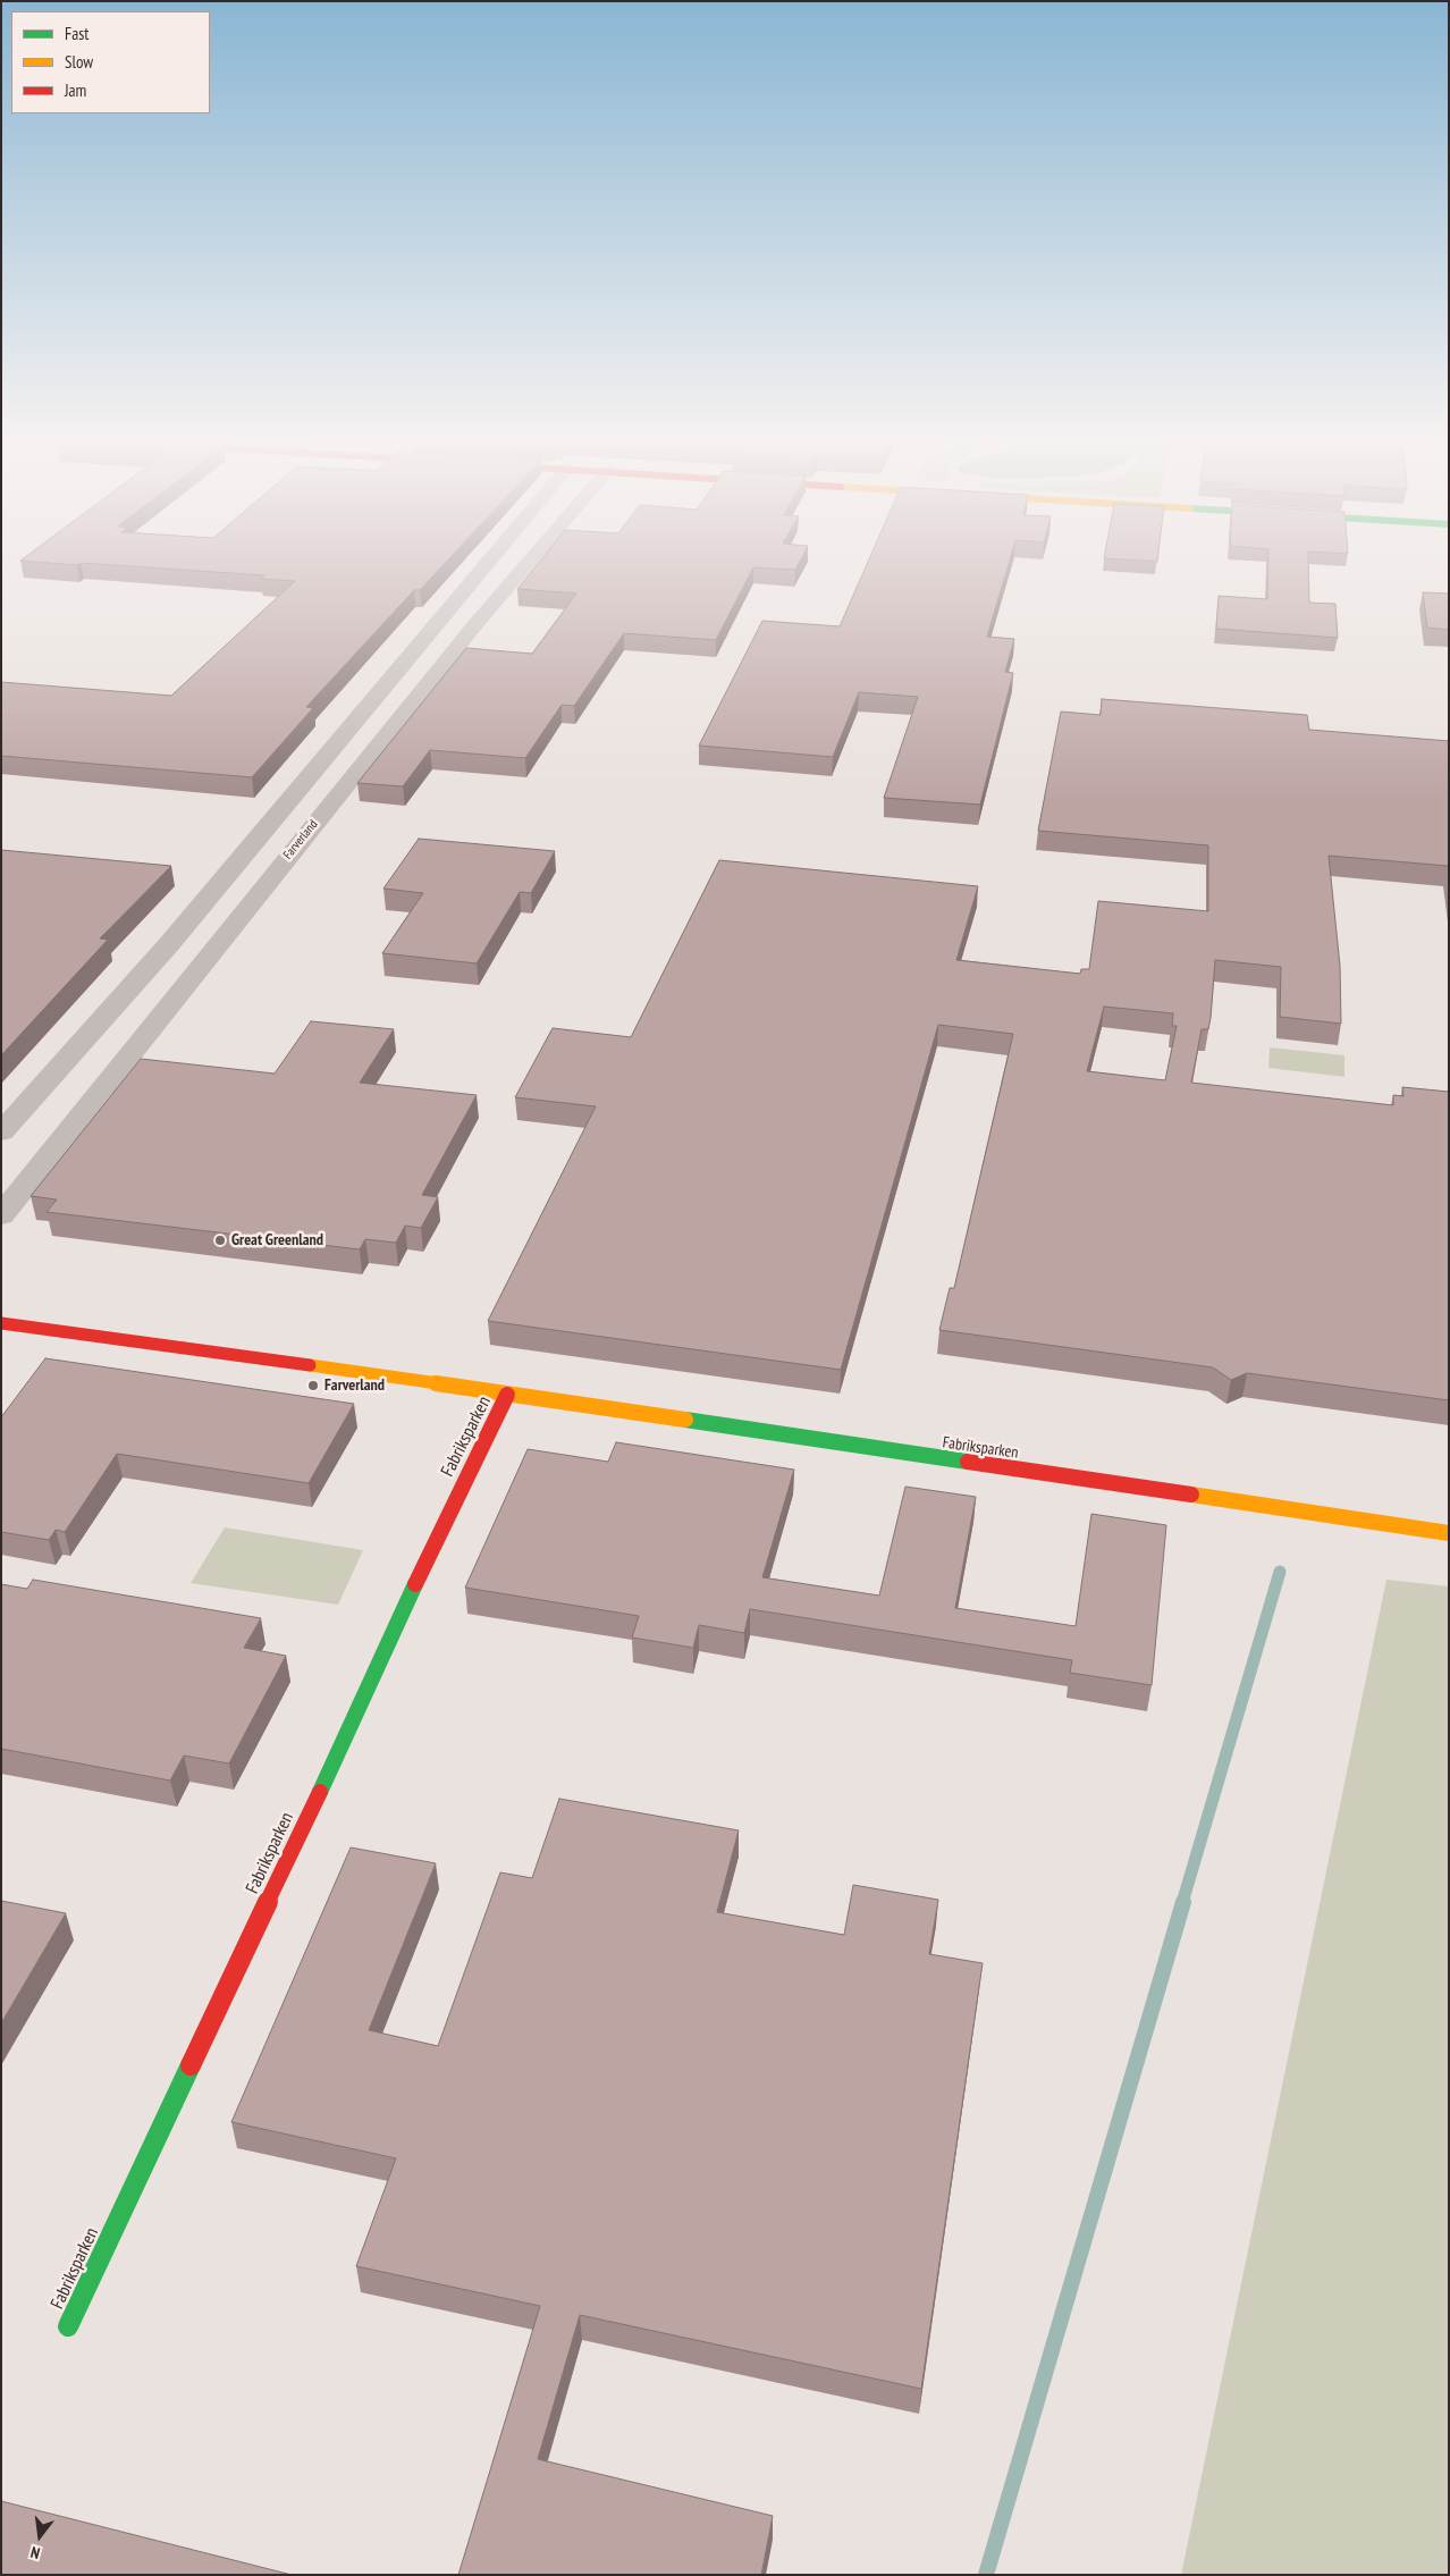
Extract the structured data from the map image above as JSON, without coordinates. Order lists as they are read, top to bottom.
{
  "streets": {
    "street": ["Farverland", "Fabriksparken"]
  },
  "places": ["Great Greenland", "Farverland"],
  "legend": ["Fast", "Slow", "Jam"],
  "north": "bottom"
}
